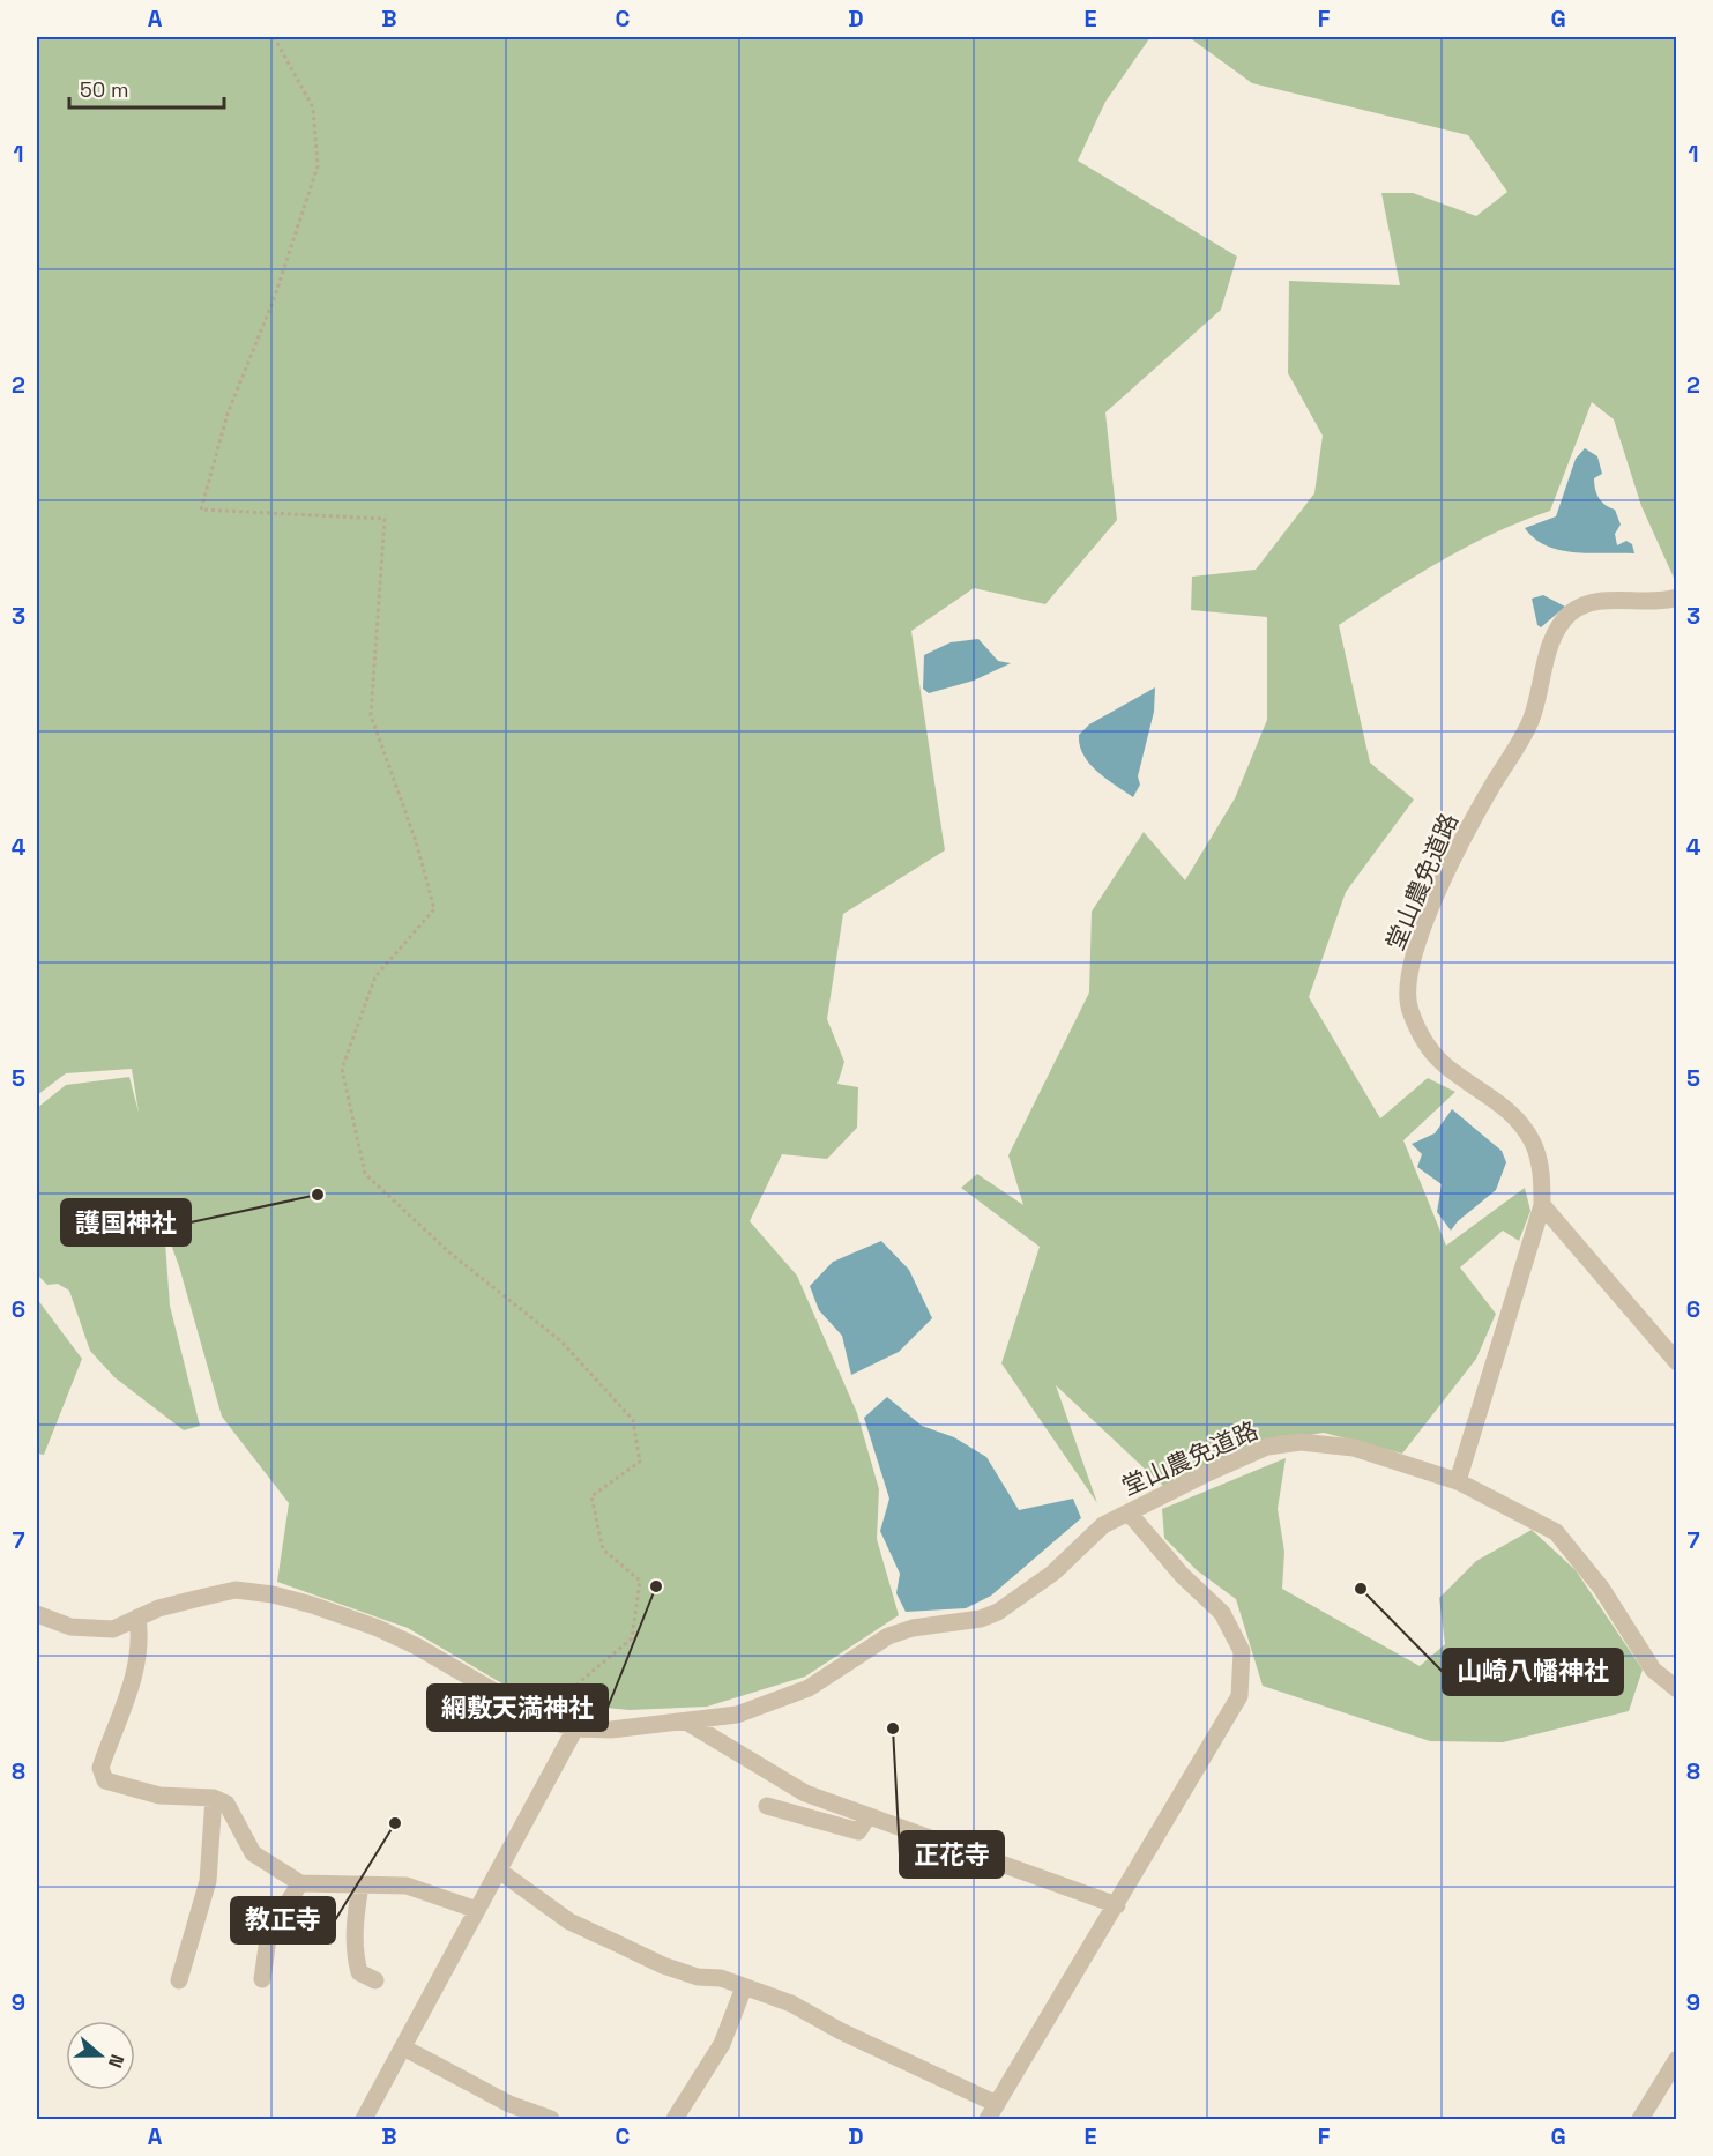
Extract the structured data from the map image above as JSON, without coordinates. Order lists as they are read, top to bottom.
{
  "streets": {
    "street": ["堂山農免道路"]
  },
  "places": [
    "護国神社",
    "網敷天満神社",
    "山崎八幡神社",
    "正花寺",
    "教正寺"
  ],
  "scale_bar": "50 m",
  "north": "right",
  "grid": {
    "columns": [
      "A",
      "B",
      "C",
      "D",
      "E",
      "F",
      "G"
    ],
    "rows": [
      "1",
      "2",
      "3",
      "4",
      "5",
      "6",
      "7",
      "8",
      "9"
    ]
  }
}
